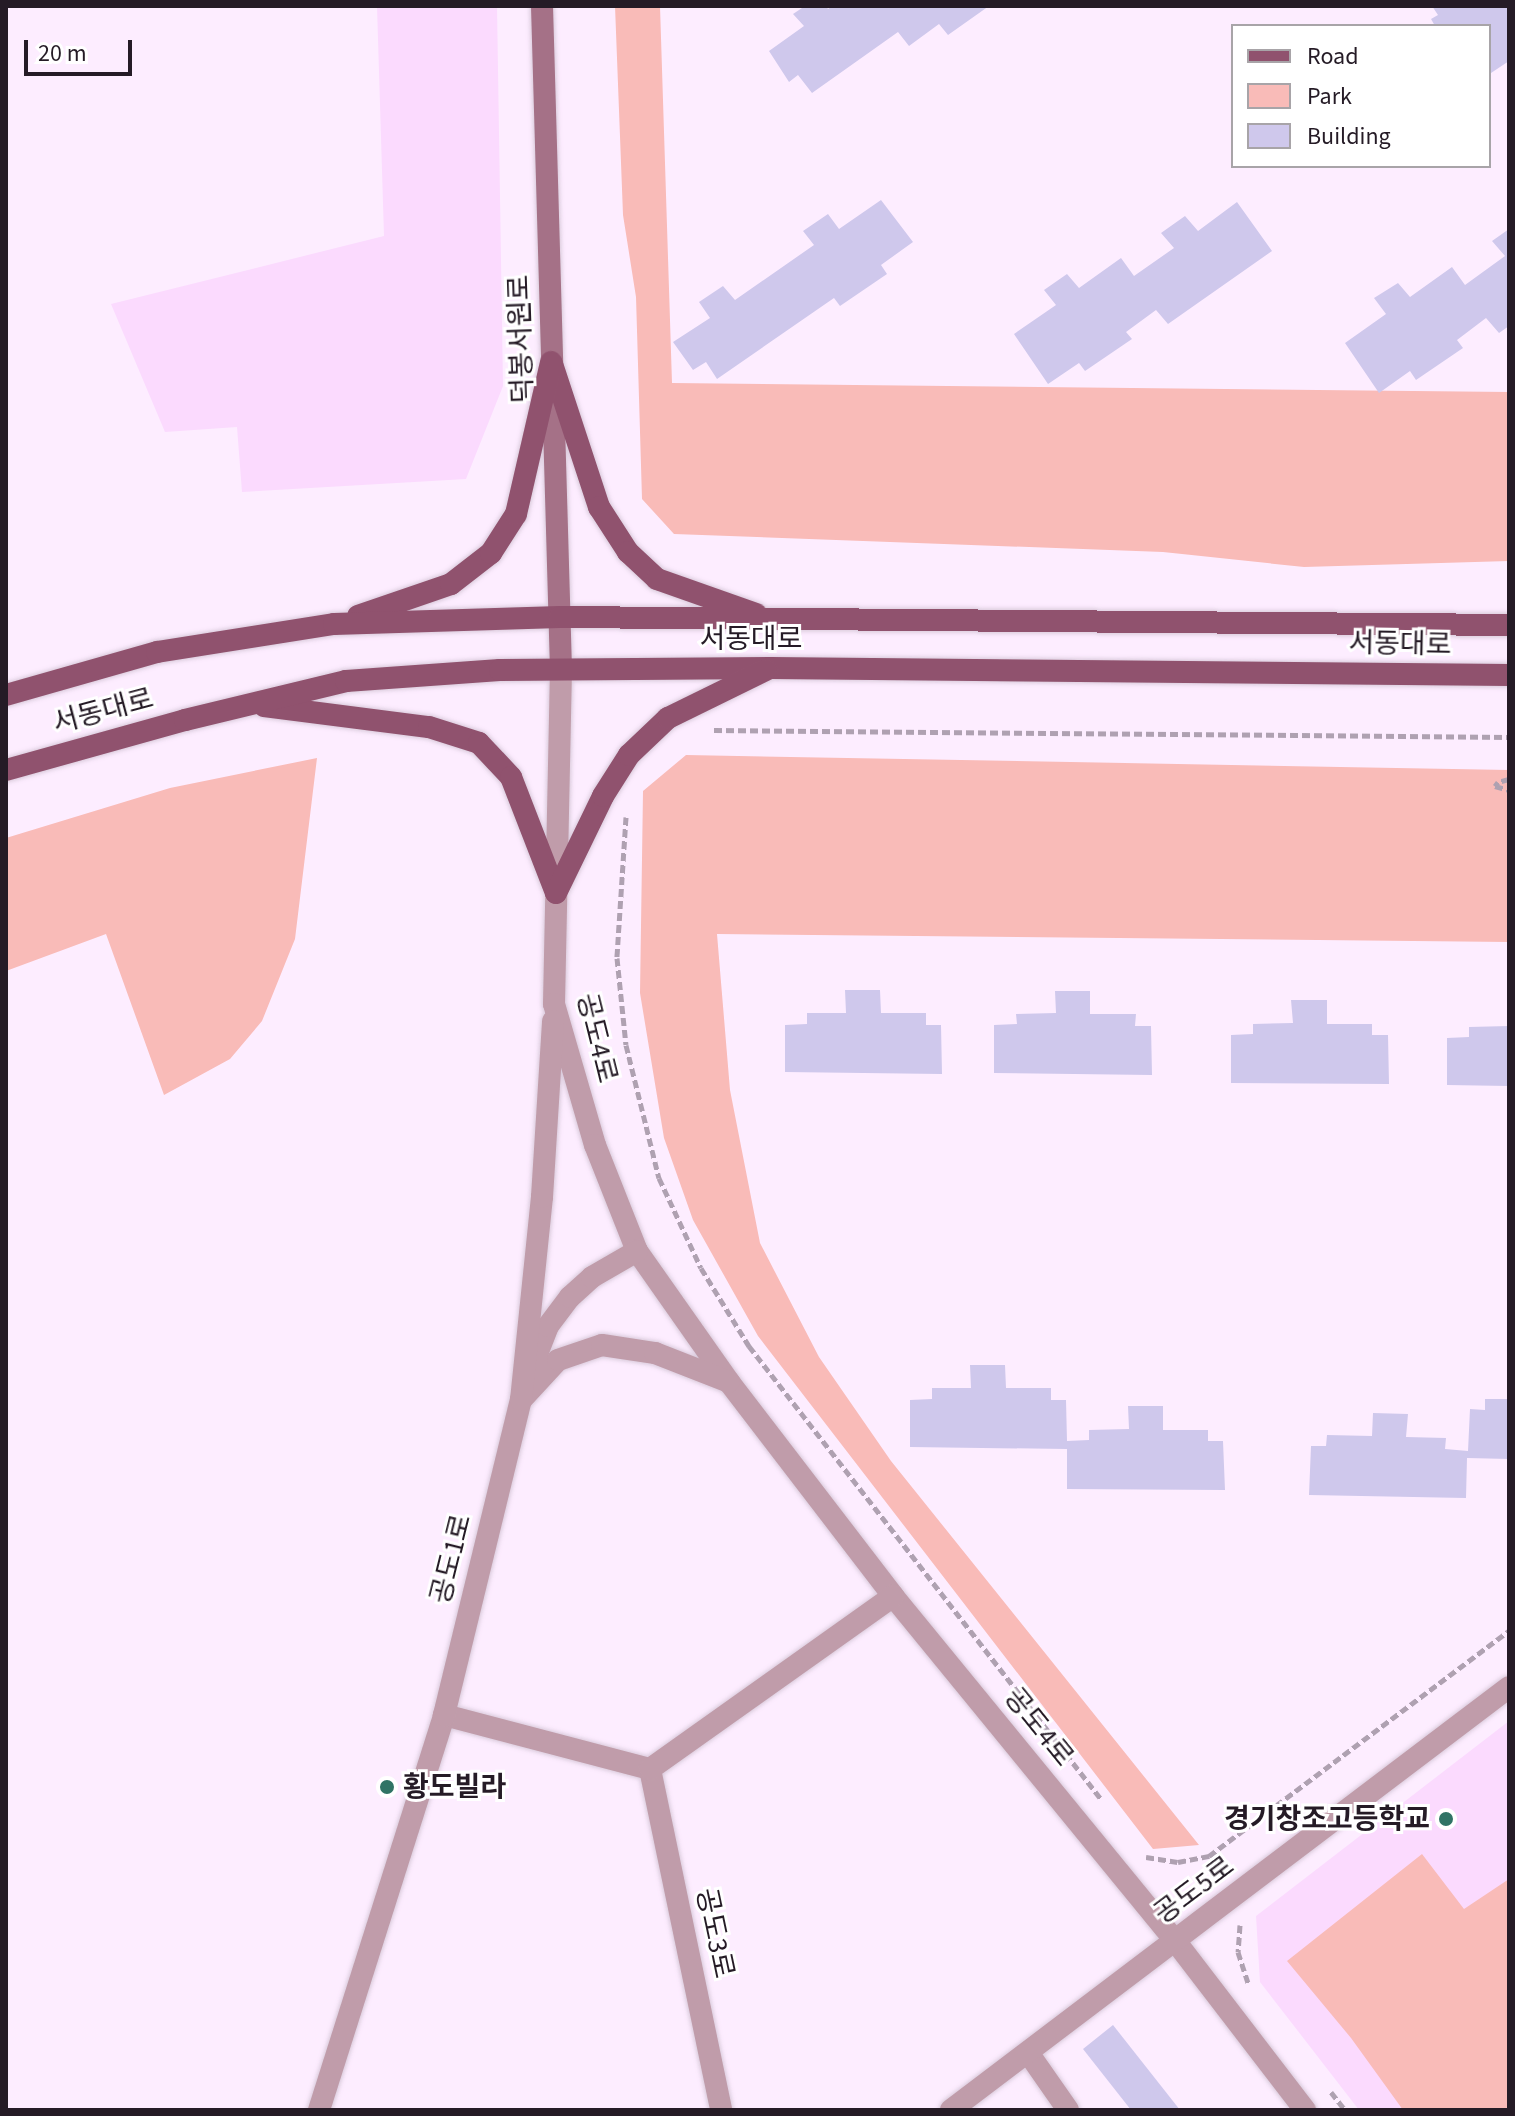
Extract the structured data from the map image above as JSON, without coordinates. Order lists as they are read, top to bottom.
{
  "streets": {
    "main road": ["덕봉서원로", "서동대로"],
    "street": [
      "공도4로",
      "공도1로",
      "공도5로",
      "공도3로"
    ]
  },
  "crossings": [
    ["덕봉서원로", "서동대로"],
    ["덕봉서원로", "공도4로"],
    ["서동대로", "공도4로"],
    ["공도4로", "공도1로"],
    ["공도4로", "공도5로"]
  ],
  "places": ["황도빌라", "경기창조고등학교"],
  "legend": ["Road", "Park", "Building"],
  "scale_bar": "20 m"
}
